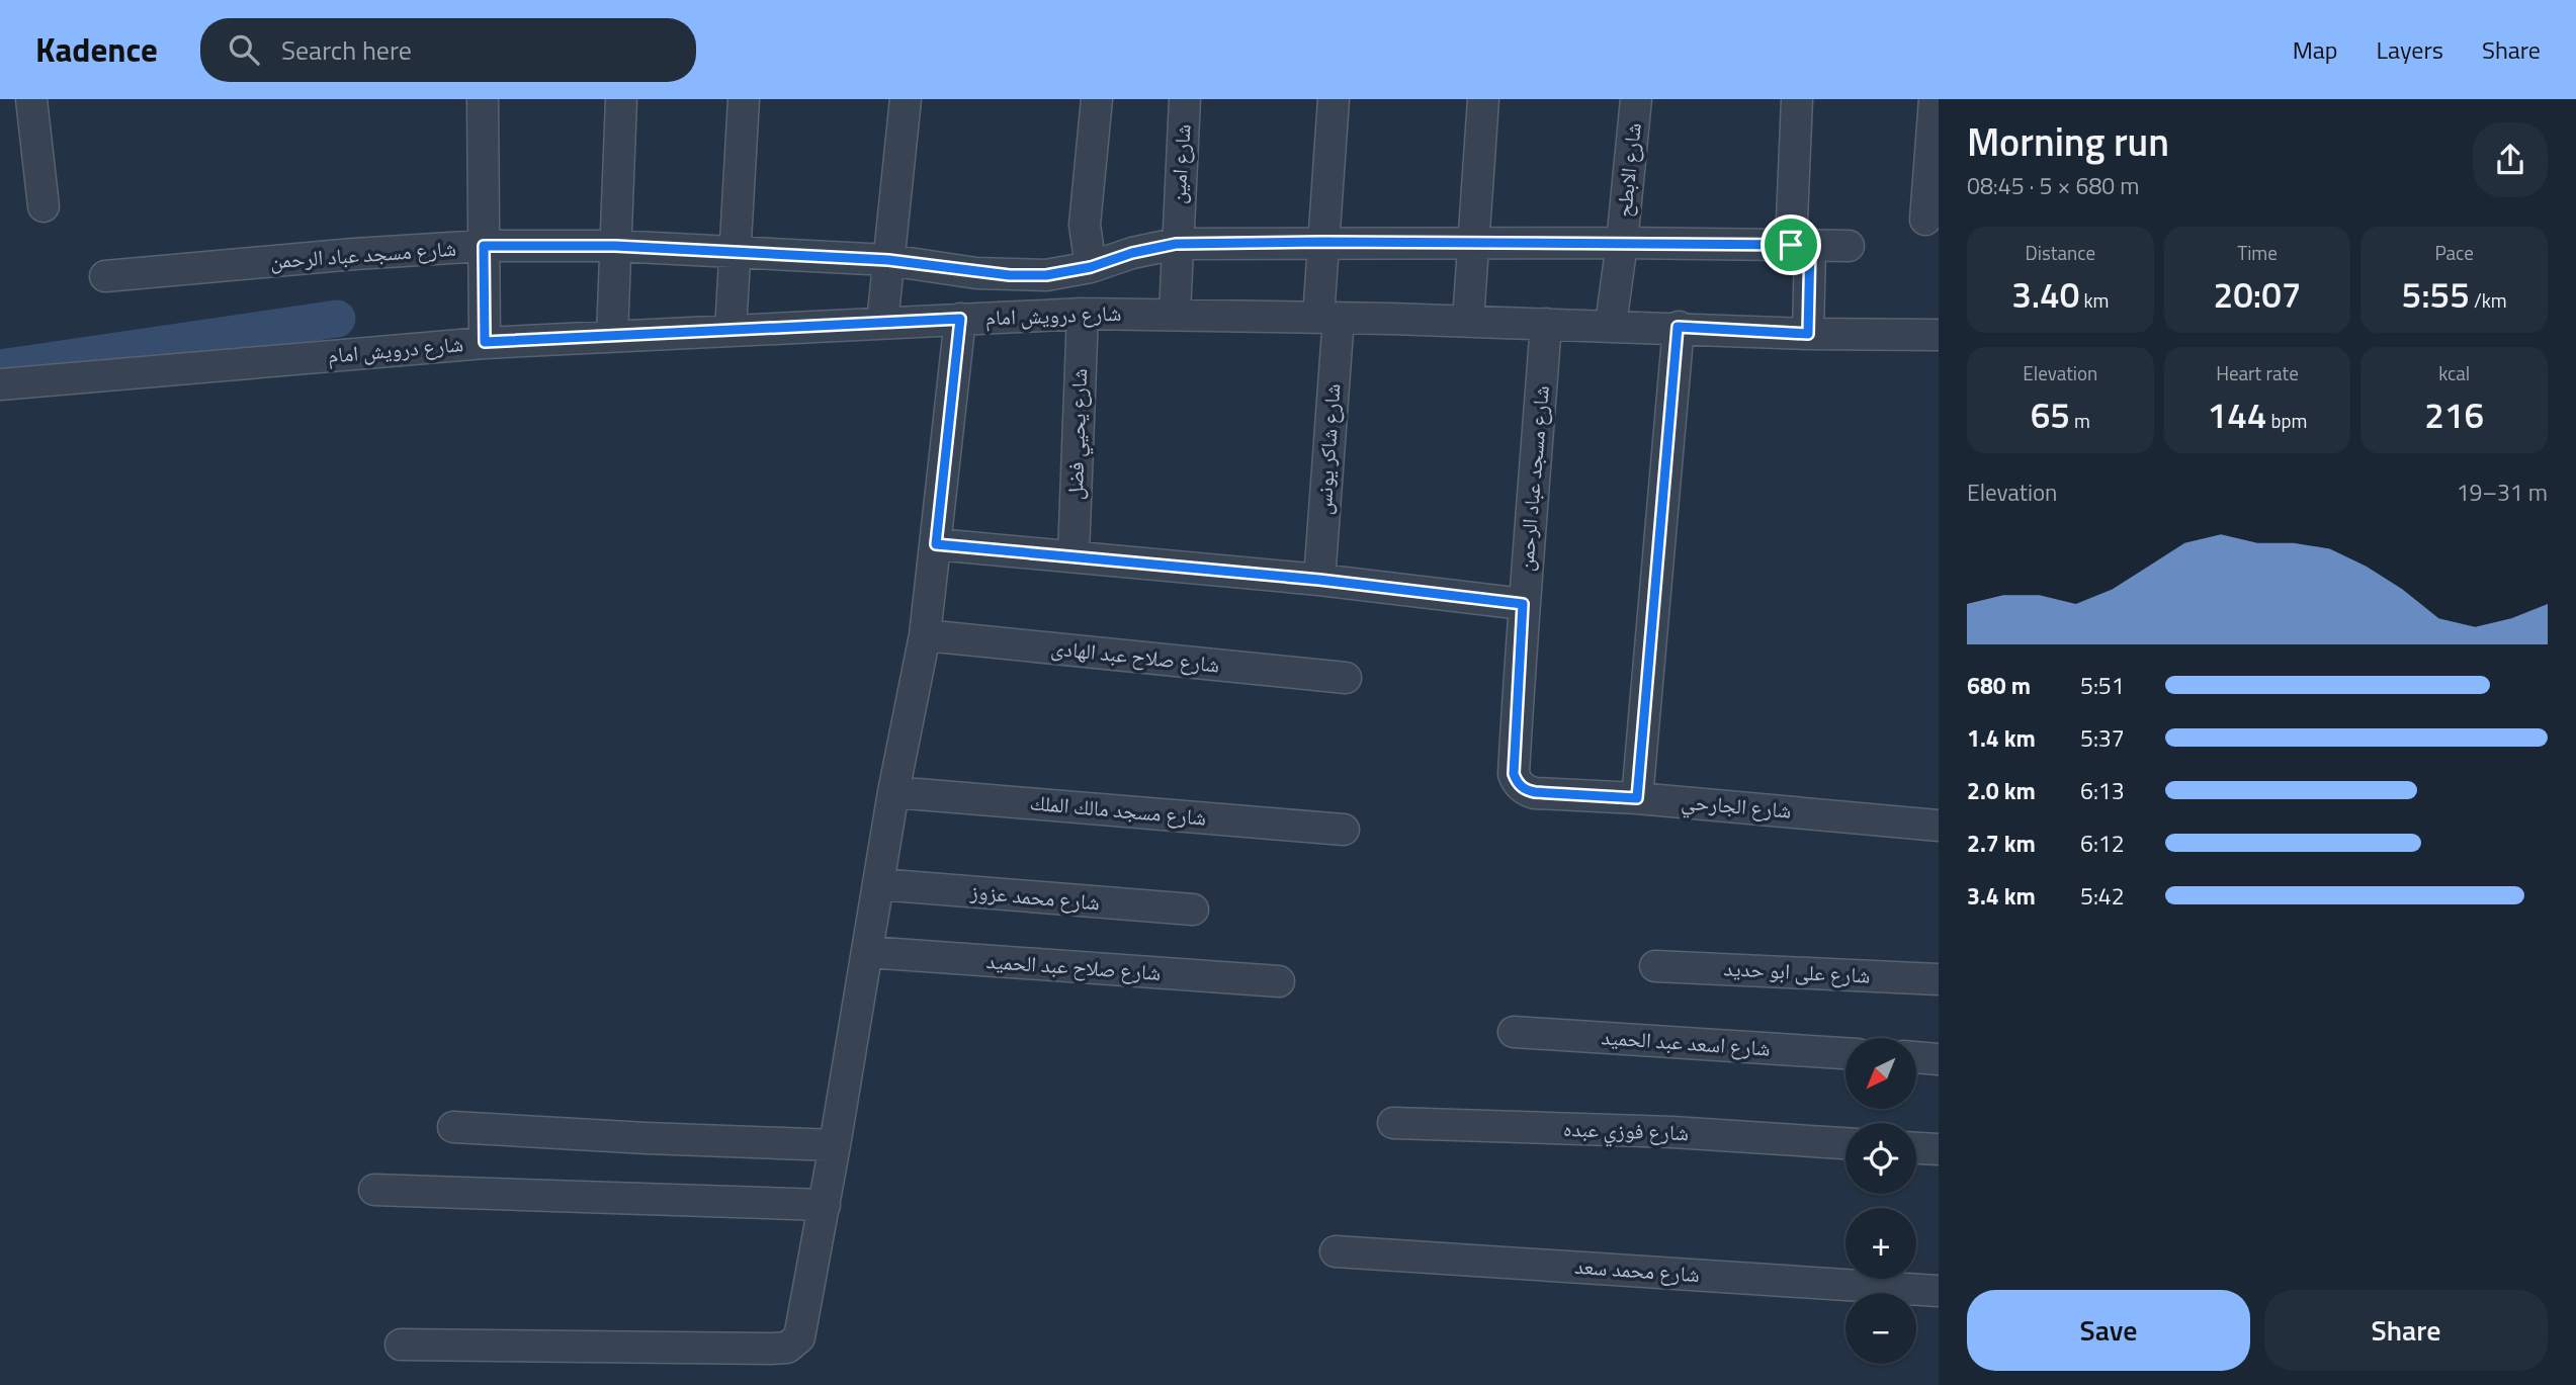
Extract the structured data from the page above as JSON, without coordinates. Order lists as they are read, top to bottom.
{
  "streets": {
    "street": [
      "شارع امين",
      "شارع الابطح",
      "شارع مسجد عباد الرحمن",
      "شارع درويش امام",
      "شارع يحيي فضل",
      "شارع شاكر يونس",
      "شارع صلاح عبد الهادى",
      "شارع الجارحي",
      "شارع مسجد مالك الملك",
      "شارع محمد عزوز",
      "شارع صلاح عبد الحميد",
      "شارع على ابو حديد",
      "شارع اسعد عبد الحميد",
      "شارع فوزي عبده",
      "شارع محمد سعد"
    ]
  },
  "crossings": [
    ["شارع امين", "شارع مسجد عباد الرحمن"],
    ["شارع امين", "شارع درويش امام"],
    ["شارع الابطح", "شارع مسجد عباد الرحمن"],
    ["شارع الابطح", "شارع درويش امام"],
    ["شارع مسجد عباد الرحمن", "شارع درويش امام"],
    ["شارع مسجد عباد الرحمن", "شارع شاكر يونس"],
    ["شارع مسجد عباد الرحمن", "شارع الجارحي"],
    ["شارع درويش امام", "شارع يحيي فضل"],
    ["شارع درويش امام", "شارع شاكر يونس"]
  ],
  "north": "bottom left",
  "page": {
    "header": "Kadence",
    "search": "Search here",
    "nav": ["Map", "Layers", "Share"],
    "heading": ["Morning run", "08:45 · 5 × 680 m"],
    "stats": [
      ["Distance", "3.40 km"],
      ["Time", "20:07"],
      ["Pace", "5:55 /km"],
      ["Elevation", "65 m"],
      ["Heart rate", "144 bpm"],
      ["kcal", "216"]
    ],
    "chart": ["Elevation", "19–31 m"],
    "list": [
      {
        "name": "680 m",
        "note": "5:51"
      },
      {
        "name": "1.4 km",
        "note": "5:37"
      },
      {
        "name": "2.0 km",
        "note": "6:13"
      },
      {
        "name": "2.7 km",
        "note": "6:12"
      },
      {
        "name": "3.4 km",
        "note": "5:42"
      }
    ],
    "map_buttons": ["+", "−"],
    "buttons": ["Save", "Share"]
  }
}
